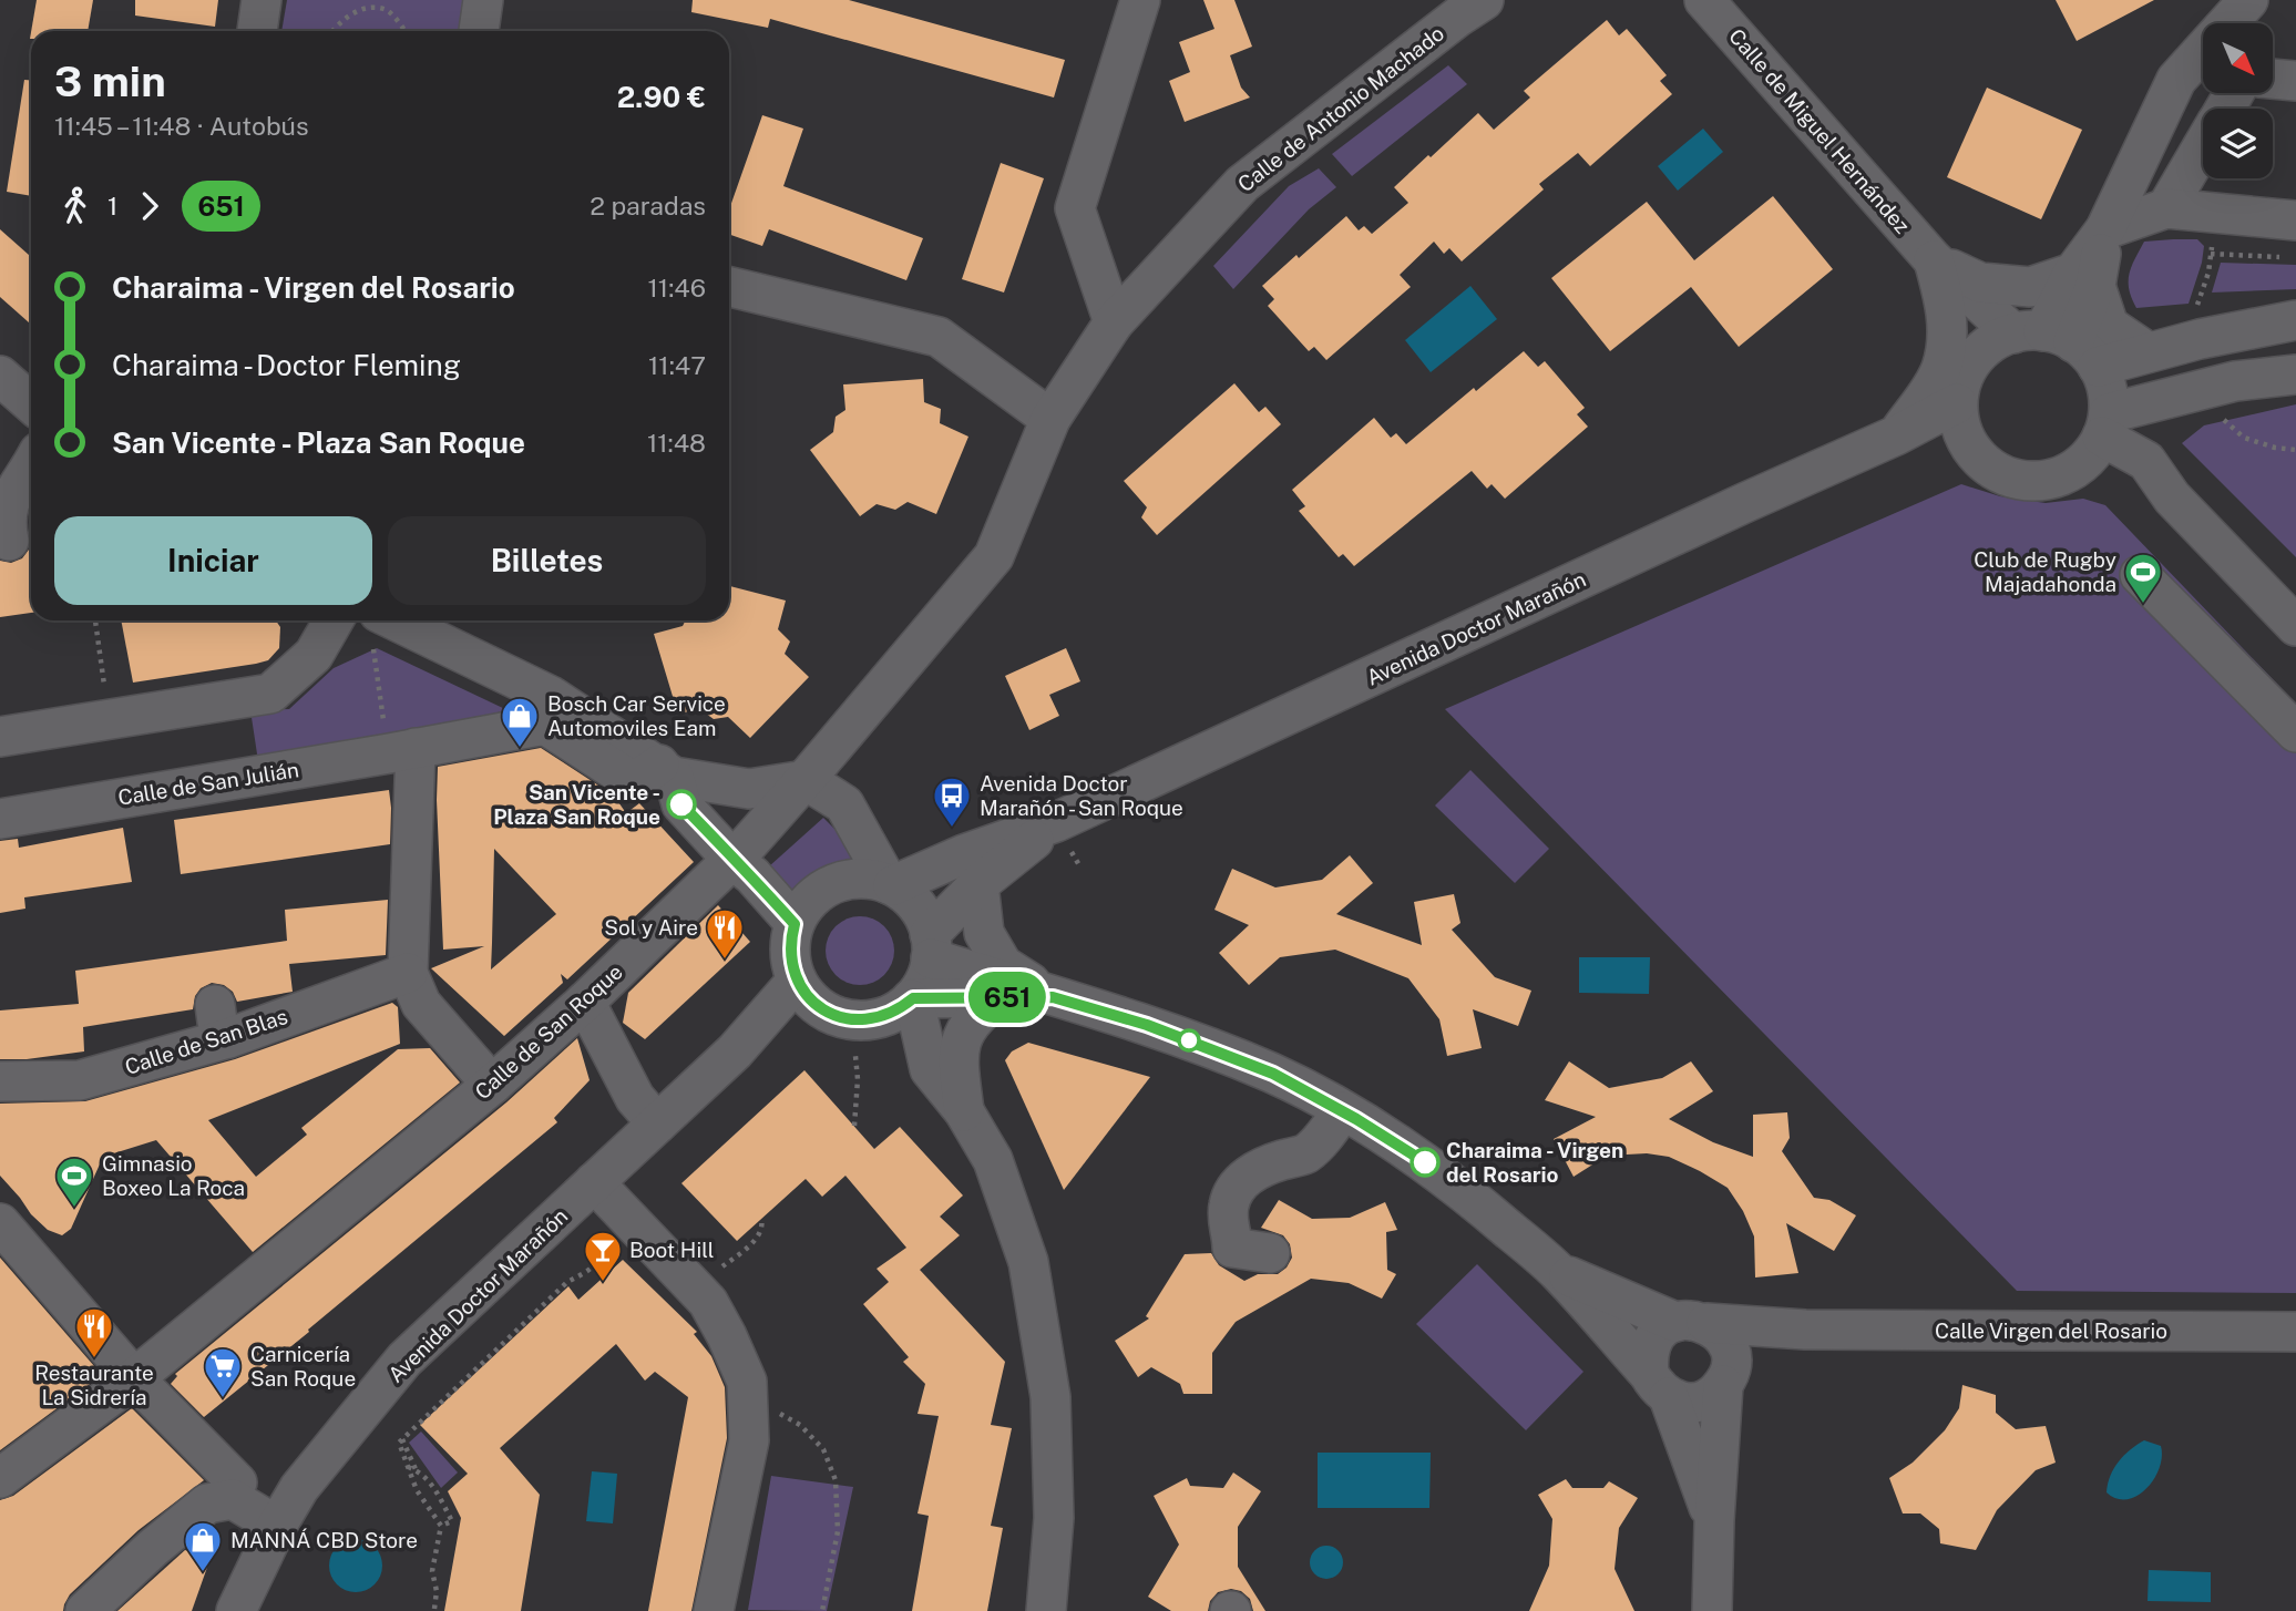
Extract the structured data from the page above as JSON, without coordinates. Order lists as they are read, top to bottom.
{
  "streets": {
    "street": [
      "Calle de Antonio Machado",
      "Calle de Miguel Hernández",
      "Avenida Doctor Marañón",
      "Calle de San Julián",
      "Calle de San Roque",
      "Calle de San Blas",
      "Calle Virgen del Rosario"
    ]
  },
  "crossings": [
    ["Calle de Antonio Machado", "Calle de San Roque"],
    ["Calle de Miguel Hernández", "Avenida Doctor Marañón"]
  ],
  "places": {
    "sports": ["Club de Rugby Majadahonda", "Gimnasio Boxeo La Roca"],
    "shop": ["Bosch Car Service Automoviles Eam", "MANNÁ CBD Store"],
    "other": ["San Vicente - Plaza San Roque", "Charaima - Virgen del Rosario"],
    "bus stop": ["Avenida Doctor Marañón - San Roque"],
    "restaurant": ["Sol y Aire", "Restaurante La Sidrería"],
    "bar": ["Boot Hill"],
    "supermarket": ["Carnicería San Roque"]
  },
  "lines": ["bus line 651"],
  "north": "bottom right",
  "page": {
    "on_map": "651",
    "heading": ["3 min", "11:45 – 11:48 · Autobús", "2.90 €"],
    "legs": ["1", "651", "2 paradas"],
    "list": [
      {
        "name": "Charaima - Virgen del Rosario",
        "value": "11:46"
      },
      {
        "name": "Charaima - Doctor Fleming",
        "value": "11:47"
      },
      {
        "name": "San Vicente - Plaza San Roque",
        "value": "11:48"
      }
    ],
    "buttons": ["Iniciar", "Billetes"]
  }
}
